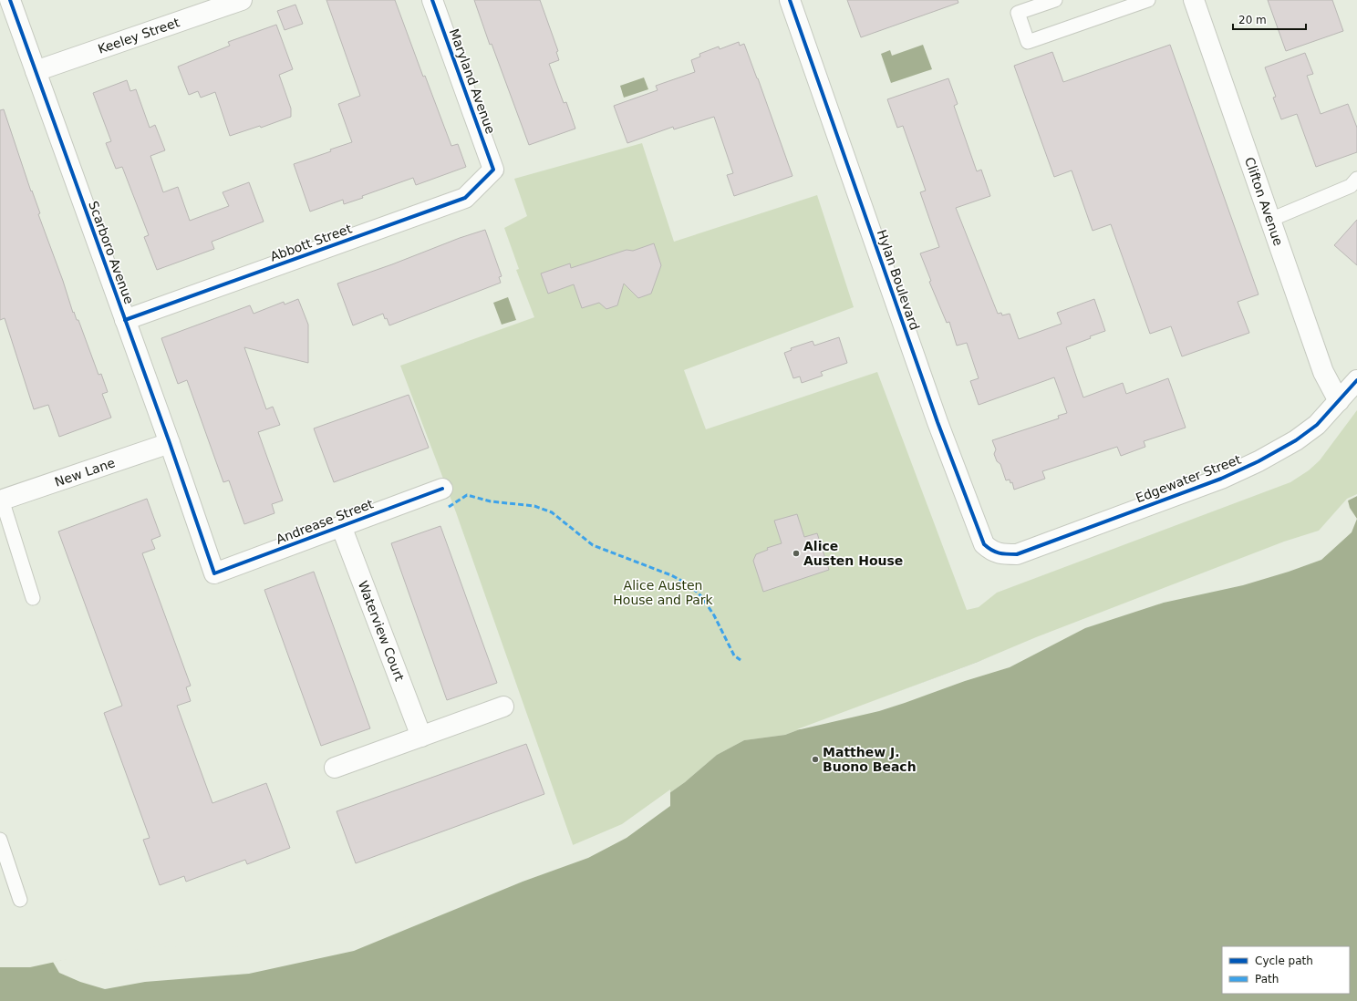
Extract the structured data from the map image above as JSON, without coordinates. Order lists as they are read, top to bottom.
{
  "streets": {
    "street": [
      "Keeley Street",
      "Maryland Avenue",
      "Clifton Avenue",
      "Abbott Street",
      "Scarboro Avenue",
      "Hylan Boulevard",
      "New Lane",
      "Edgewater Street",
      "Andrease Street",
      "Waterview Court"
    ]
  },
  "crossings": [
    ["Keeley Street", "Scarboro Avenue"],
    ["Maryland Avenue", "Abbott Street"],
    ["Clifton Avenue", "Edgewater Street"],
    ["Abbott Street", "Scarboro Avenue"],
    ["Scarboro Avenue", "New Lane"],
    ["Scarboro Avenue", "Andrease Street"],
    ["Hylan Boulevard", "Edgewater Street"],
    ["Andrease Street", "Waterview Court"]
  ],
  "parks": ["Alice Austen House and Park"],
  "places": ["Alice Austen House", "Matthew J. Buono Beach"],
  "legend": ["Cycle path", "Path"],
  "scale_bar": "20 m"
}
